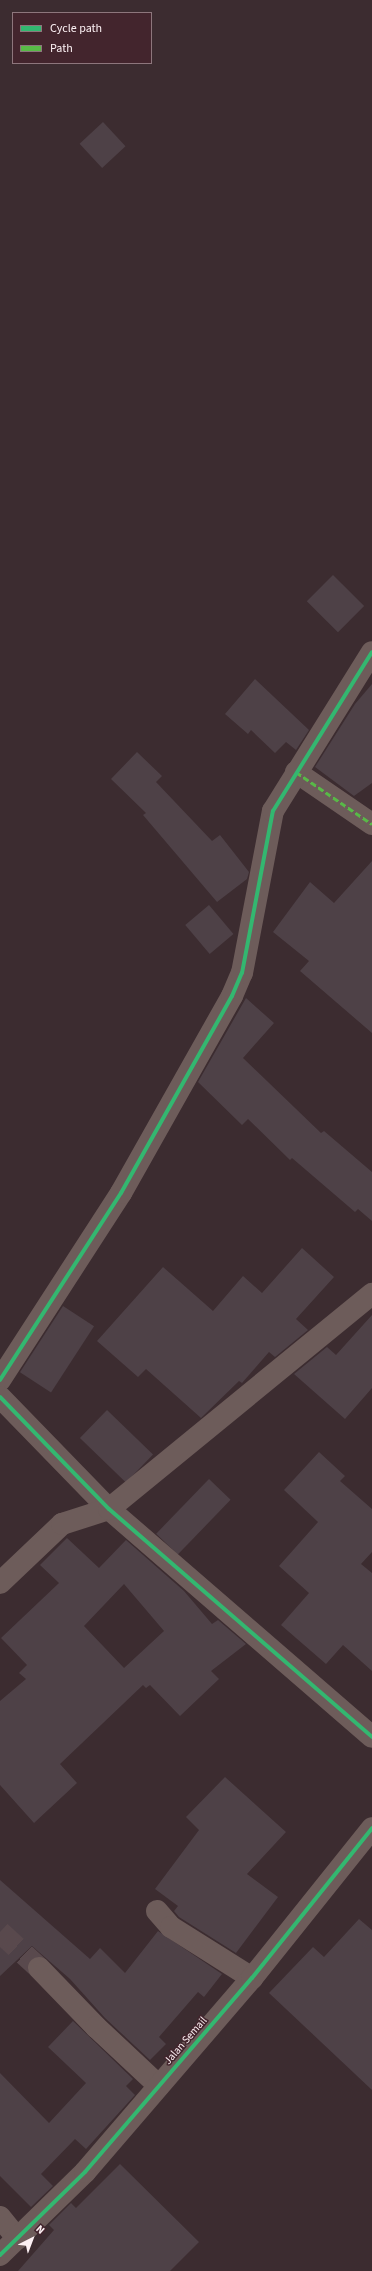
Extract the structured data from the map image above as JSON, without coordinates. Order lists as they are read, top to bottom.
{
  "streets": {
    "street": ["Jalan Semail"]
  },
  "legend": ["Cycle path", "Path"],
  "north": "top right"
}
